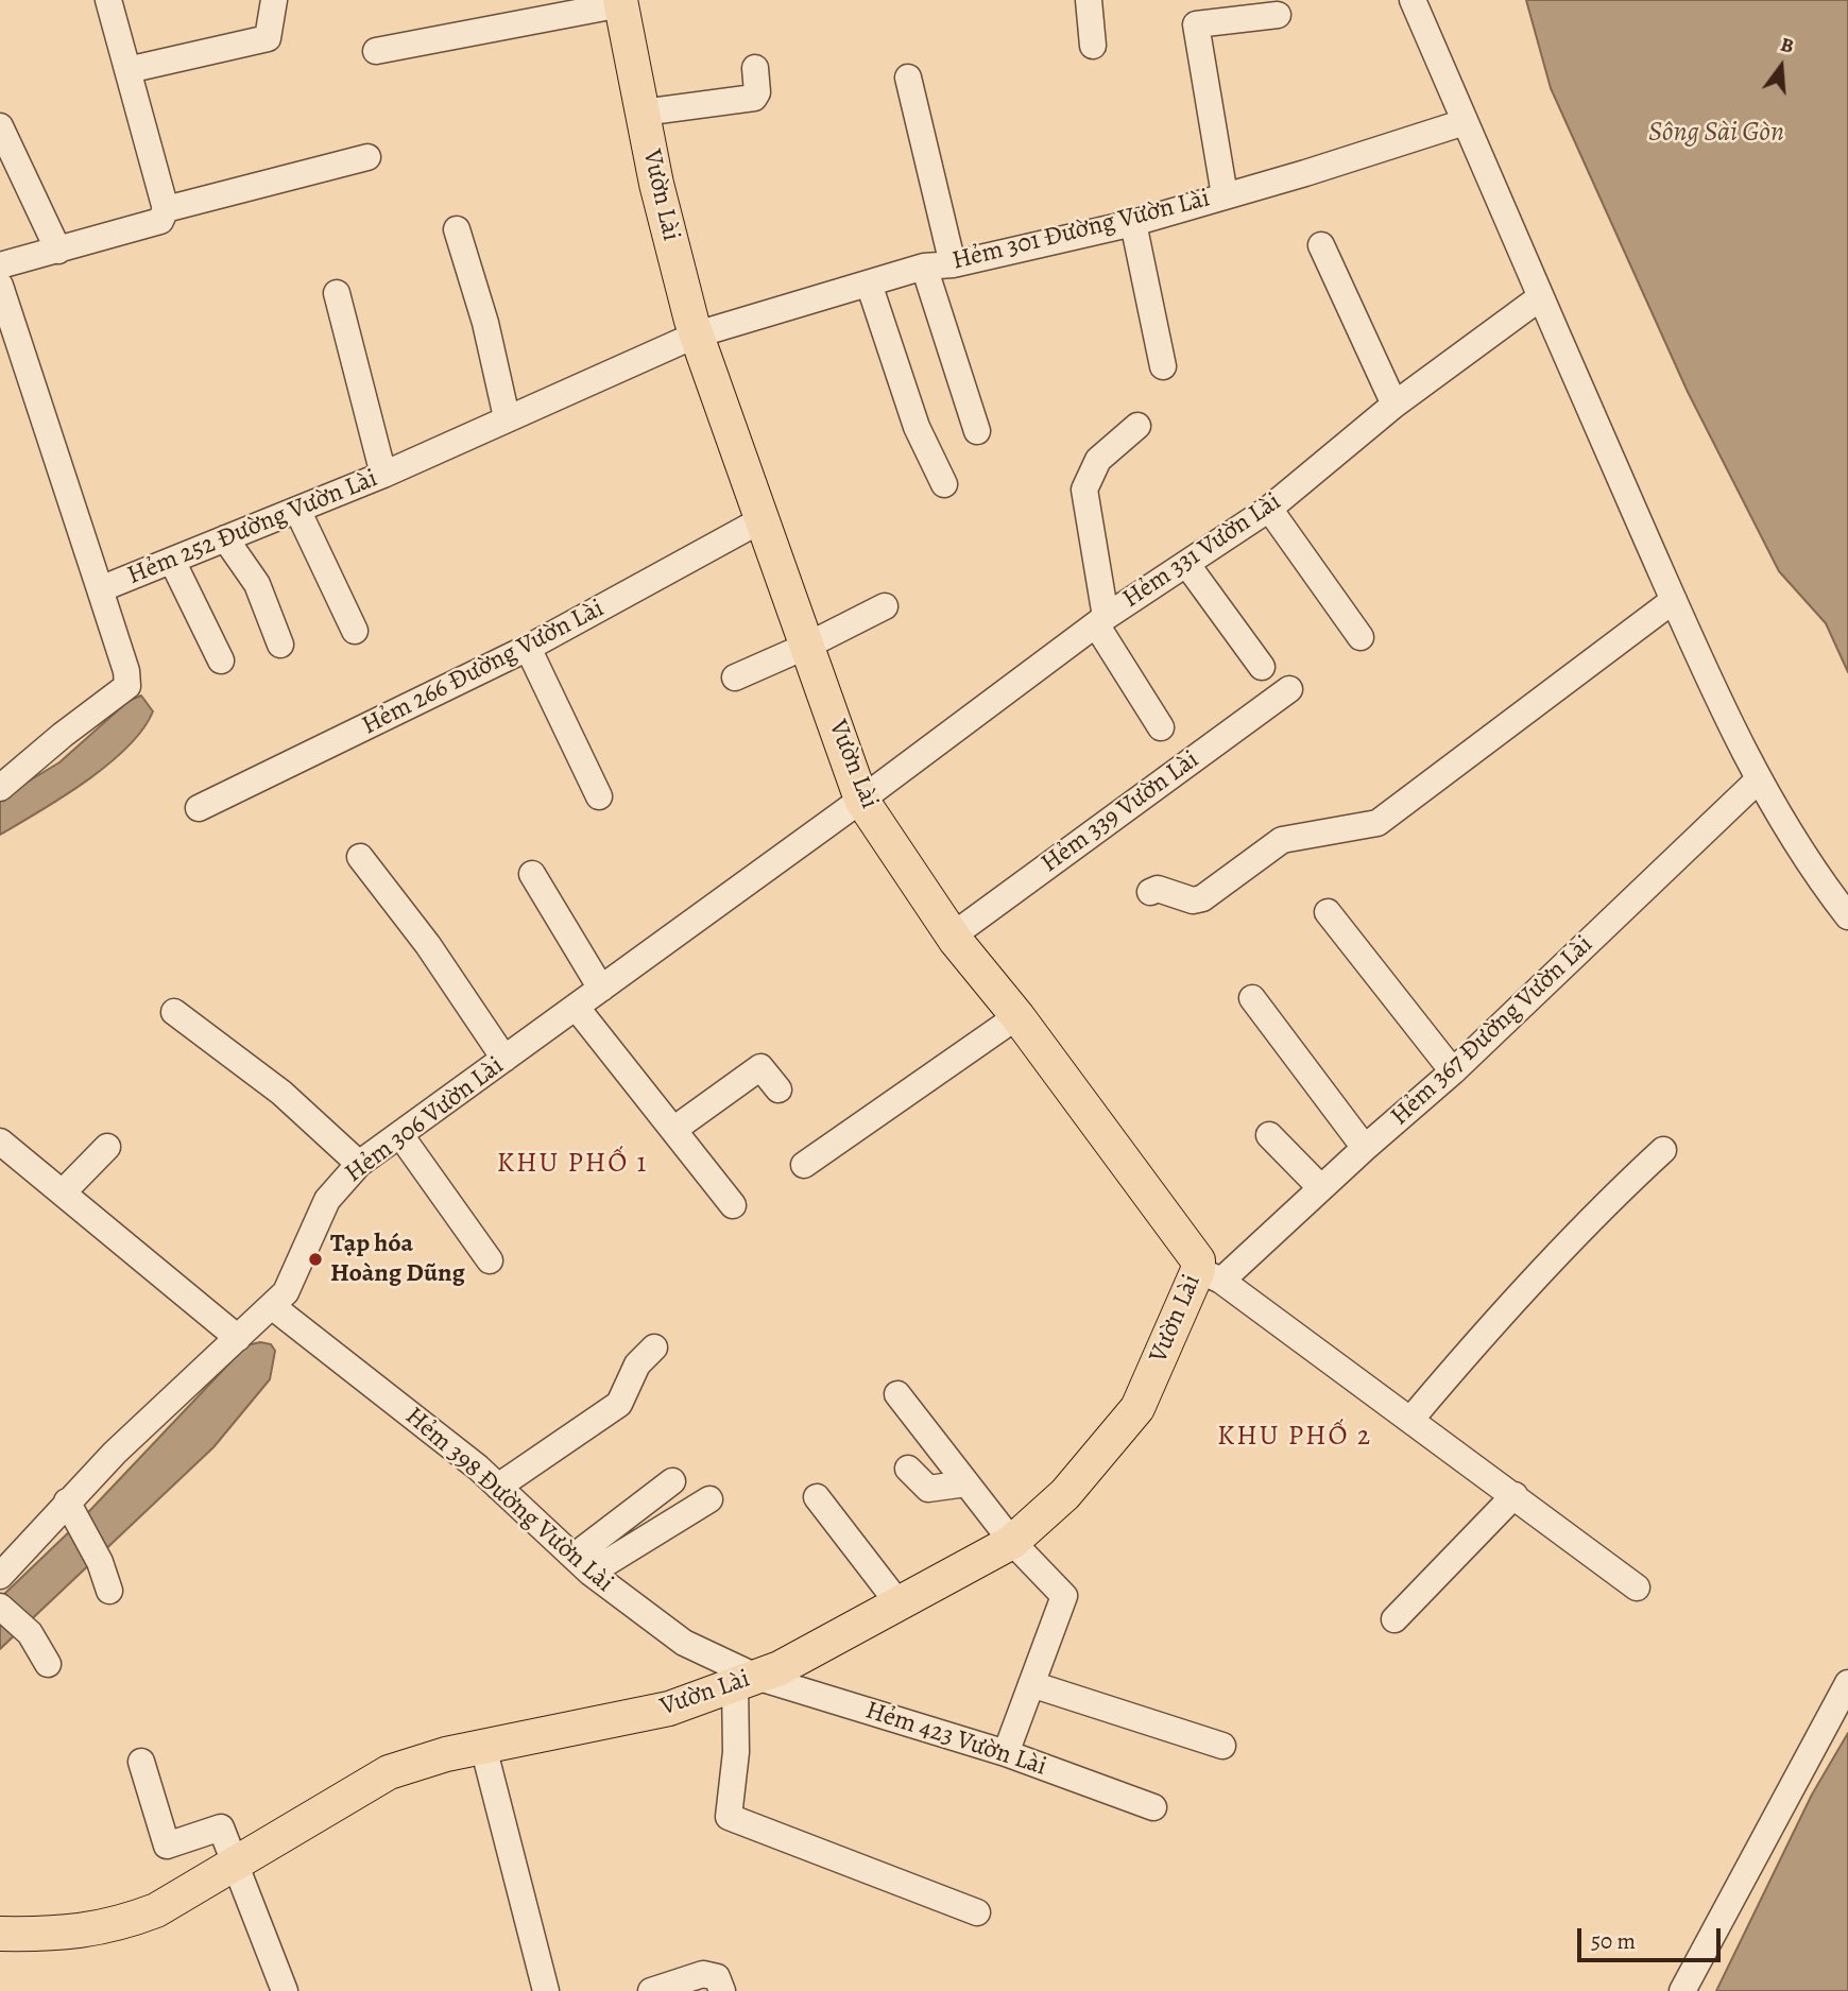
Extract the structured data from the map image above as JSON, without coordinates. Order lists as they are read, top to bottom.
{
  "streets": {
    "main road": ["Vườn Lài"],
    "street": [
      "Hẻm 301 Đường Vườn Lài",
      "Hẻm 252 Đường Vườn Lài",
      "Hẻm 331 Vườn Lài",
      "Hẻm 266 Đường Vườn Lài",
      "Hẻm 339 Vườn Lài",
      "Hẻm 367 Đường Vườn Lài",
      "Hẻm 306 Vườn Lài",
      "Hẻm 398 Đường Vườn Lài",
      "Hẻm 423 Vườn Lài"
    ]
  },
  "crossings": [
    ["Vườn Lài", "Hẻm 301 Đường Vườn Lài"],
    ["Vườn Lài", "Hẻm 252 Đường Vườn Lài"],
    ["Vườn Lài", "Hẻm 331 Vườn Lài"],
    ["Vườn Lài", "Hẻm 266 Đường Vườn Lài"],
    ["Vườn Lài", "Hẻm 339 Vườn Lài"],
    ["Vườn Lài", "Hẻm 367 Đường Vườn Lài"],
    ["Vườn Lài", "Hẻm 306 Vườn Lài"],
    ["Vườn Lài", "Hẻm 398 Đường Vườn Lài"],
    ["Vườn Lài", "Hẻm 423 Vườn Lài"],
    ["Hẻm 301 Đường Vườn Lài", "Hẻm 252 Đường Vườn Lài"],
    ["Hẻm 331 Vườn Lài", "Hẻm 306 Vườn Lài"],
    ["Hẻm 306 Vườn Lài", "Hẻm 398 Đường Vườn Lài"],
    ["Hẻm 398 Đường Vườn Lài", "Hẻm 423 Vườn Lài"]
  ],
  "districts": ["KHU PHỐ 1", "KHU PHỐ 2"],
  "water": ["Sông Sài Gòn"],
  "places": ["Tạp hóa Hoàng Dũng"],
  "scale_bar": "50 m",
  "north": "top"
}
